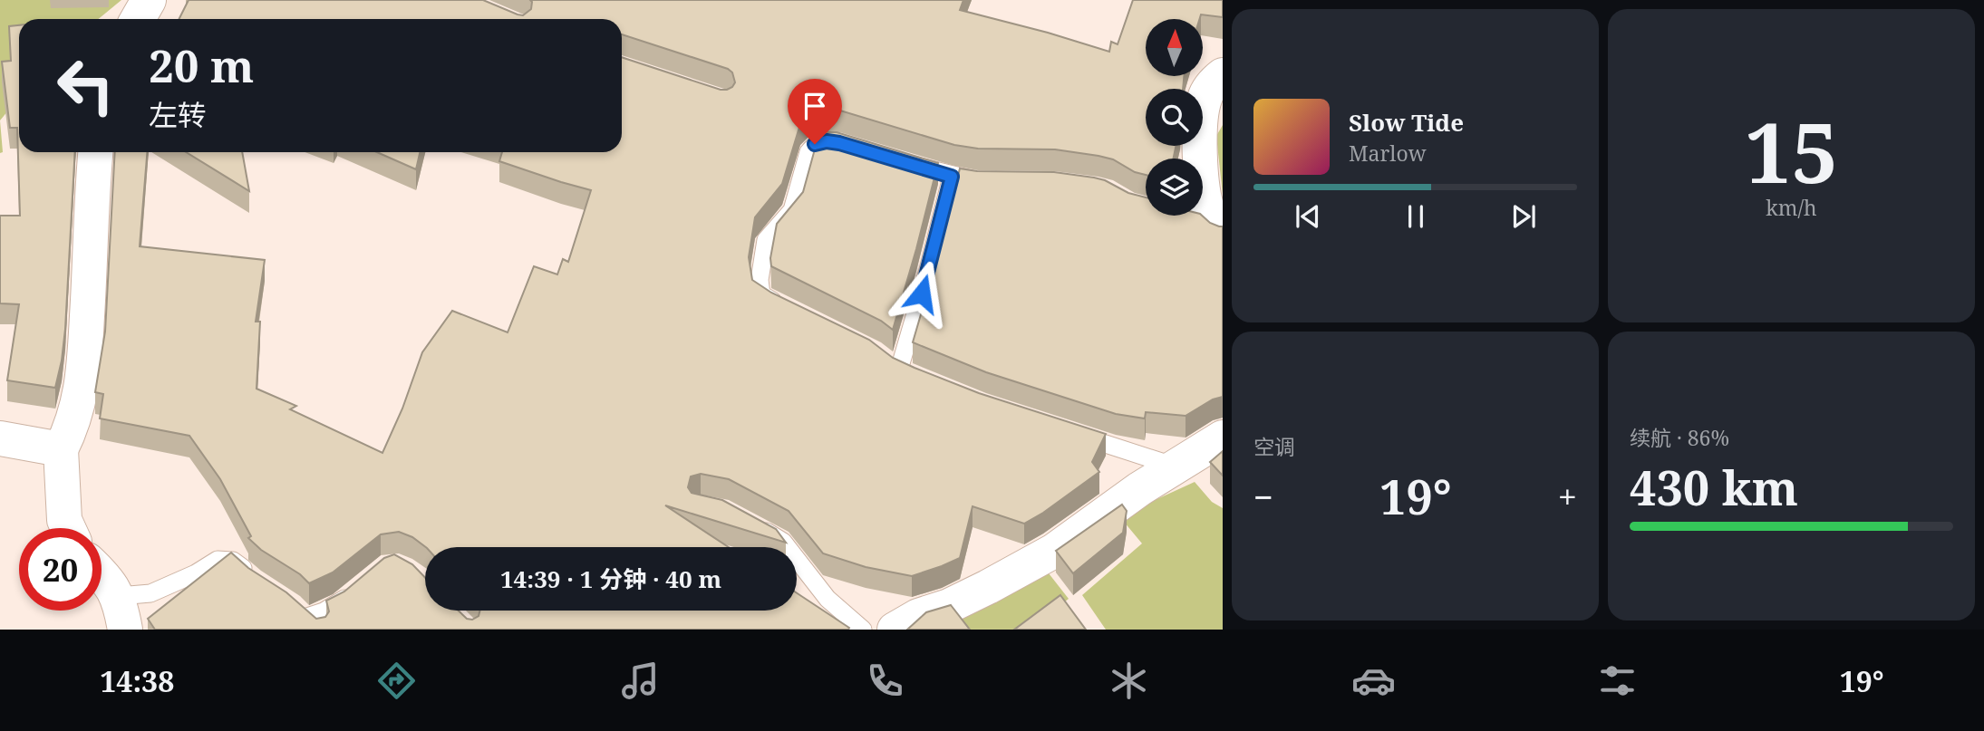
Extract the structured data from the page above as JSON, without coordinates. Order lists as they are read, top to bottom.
{
  "north": "top",
  "page": {
    "tile": [
      ["15", "km/h"],
      "空调",
      ["续航 · 86%", "430 km"]
    ],
    "turn": ["20 m", "左转"],
    "song": ["Slow Tide", "Marlow"],
    "heat": ["−", "19°", "+"],
    "limit": "20",
    "trip": "14:39 · 1 分钟 · 40 m",
    "tabs": ["14:38", "19°"]
  }
}
